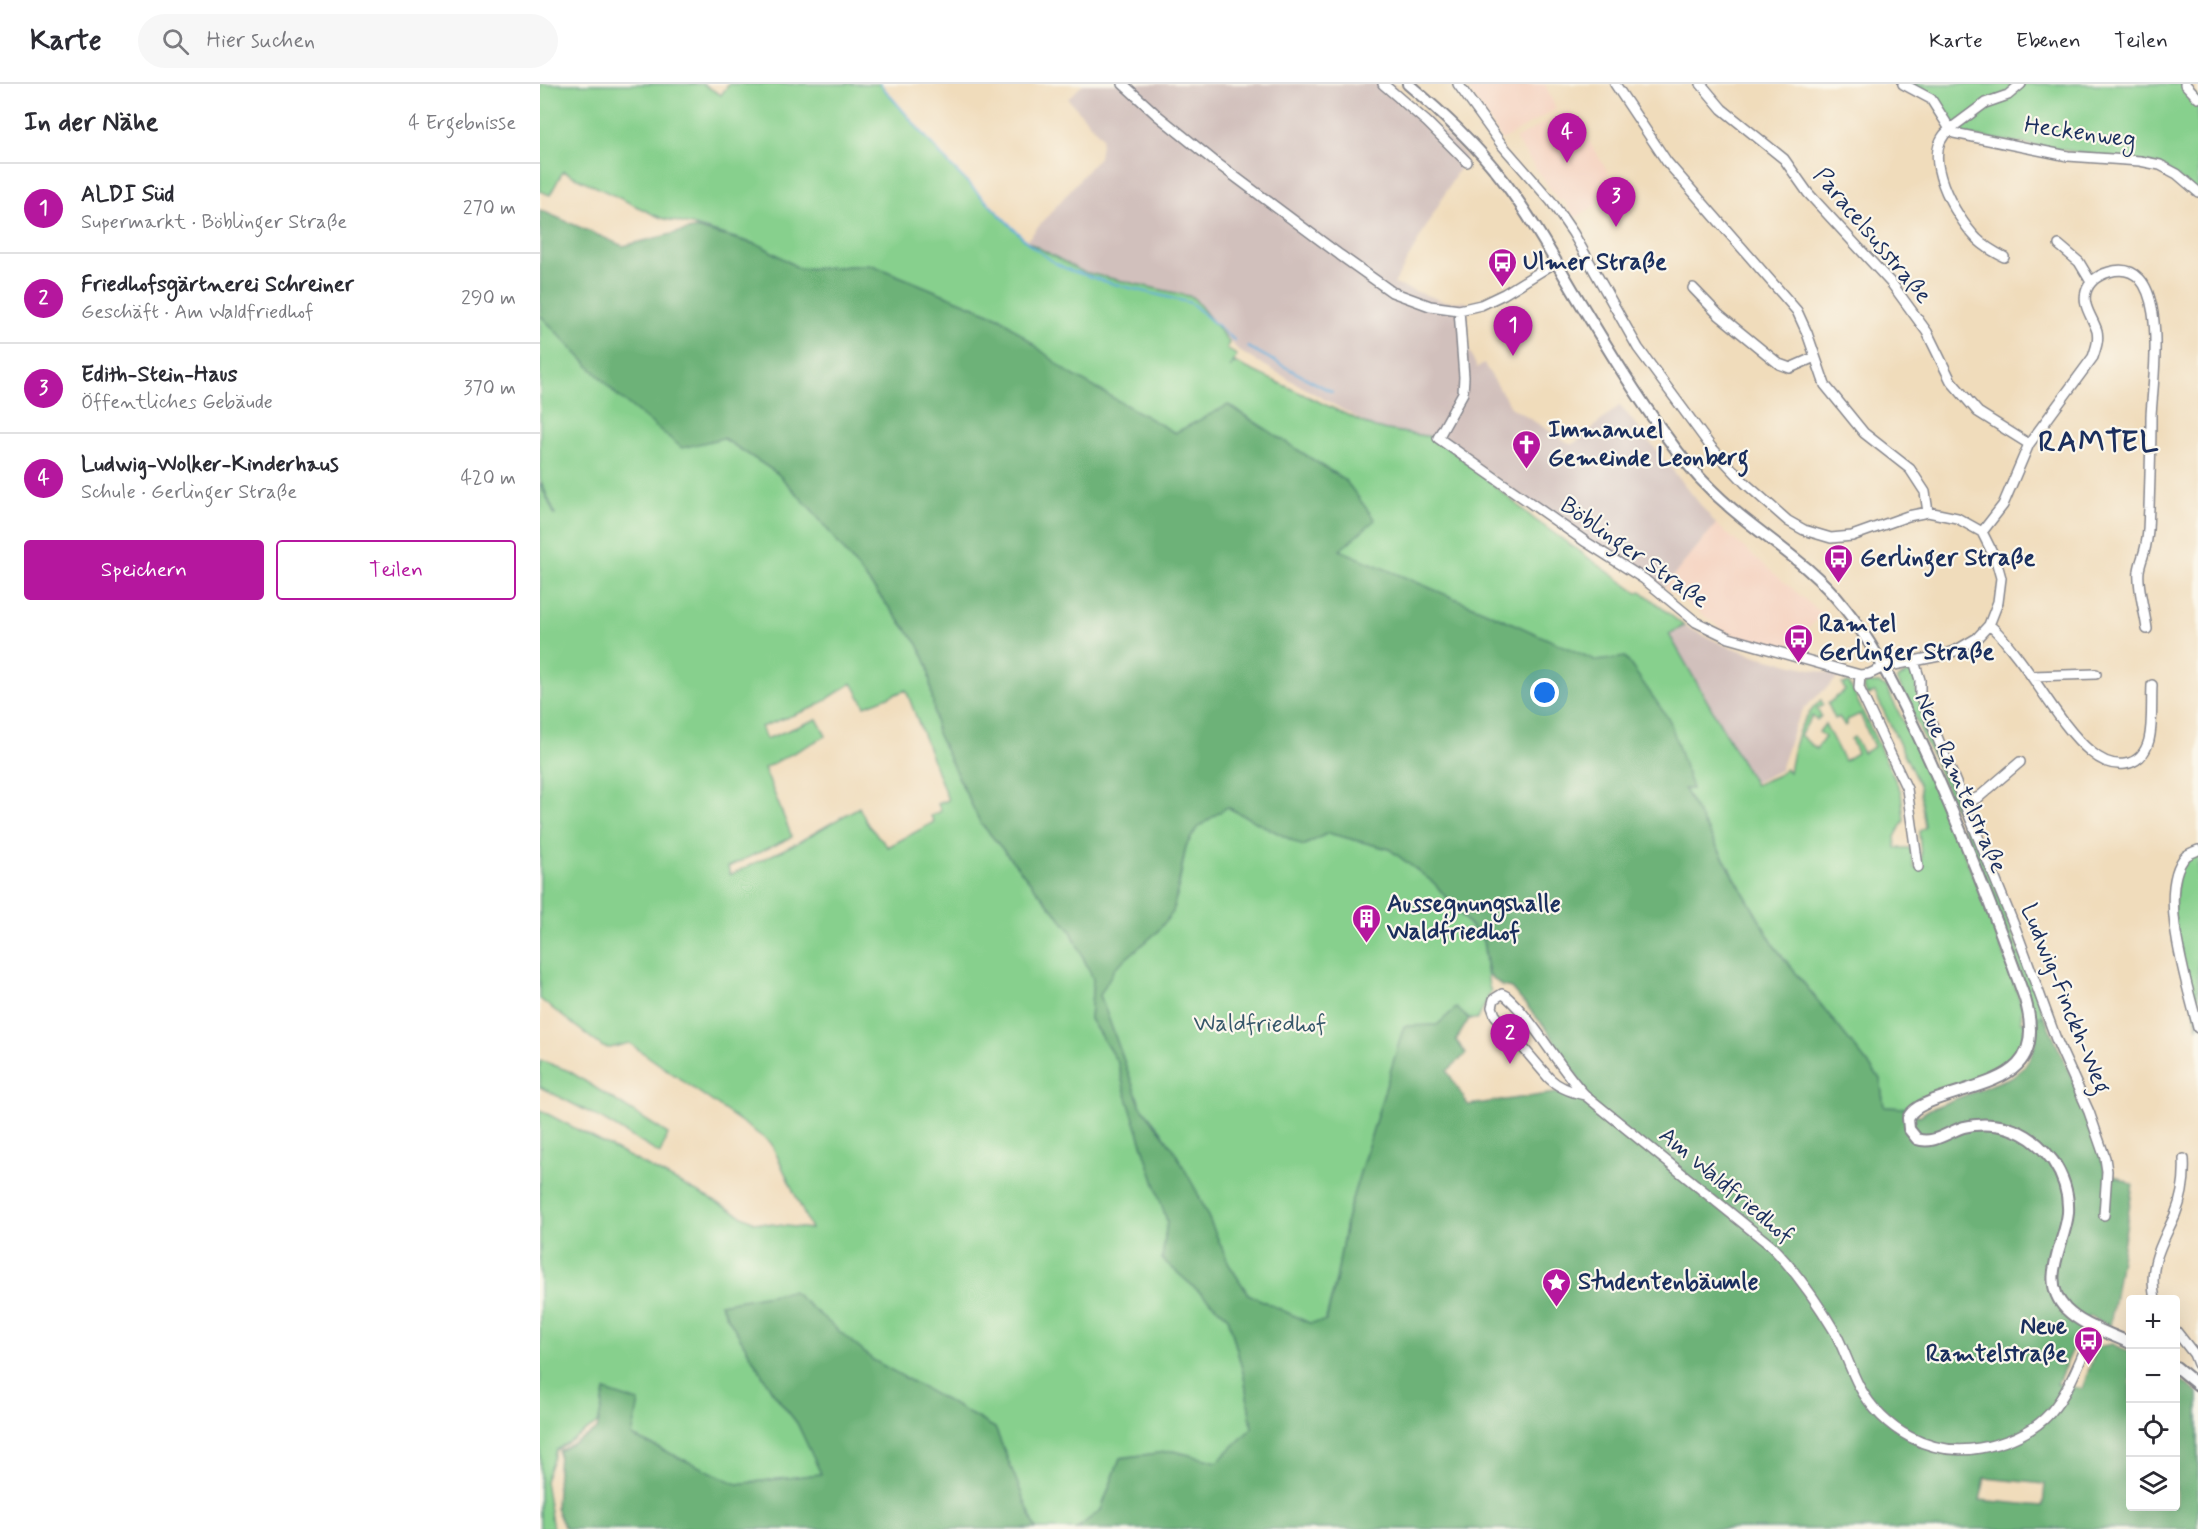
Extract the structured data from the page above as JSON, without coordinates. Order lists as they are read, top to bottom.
{
  "streets": {
    "main road": ["Neue Ramtelstraße"],
    "street": [
      "Heckenweg",
      "Paracelsusstraße",
      "Böblinger Straße",
      "Ludwig-Finckh-Weg",
      "Am Waldfriedhof"
    ]
  },
  "crossings": [
    ["Neue Ramtelstraße", "Am Waldfriedhof"]
  ],
  "districts": ["RAMTEL"],
  "parks": ["Waldfriedhof"],
  "places": {
    "bus stop": [
      "Ulmer Straße",
      "Gerlinger Straße",
      "Ramtel Gerlinger Straße",
      "Neue Ramtelstraße"
    ],
    "church": ["Immanuel Gemeinde Leonberg"],
    "building": ["Aussegnungshalle Waldfriedhof"],
    "place": ["Studentenbäumle"]
  },
  "page": {
    "header": "Karte",
    "search": "Hier suchen",
    "nav": ["Karte", "Ebenen", "Teilen"],
    "heading": ["In der Nähe", "4 Ergebnisse"],
    "pins": [
      "4",
      "3",
      "1",
      "2"
    ],
    "list": [
      {
        "mark": "1",
        "name": "ALDI Süd",
        "note": "Supermarkt · Böblinger Straße",
        "value": "270 m"
      },
      {
        "mark": "2",
        "name": "Friedhofsgärtnerei Schreiner",
        "note": "Geschäft · Am Waldfriedhof",
        "value": "290 m"
      },
      {
        "mark": "3",
        "name": "Edith-Stein-Haus",
        "note": "Öffentliches Gebäude",
        "value": "370 m"
      },
      {
        "mark": "4",
        "name": "Ludwig-Wolker-Kinderhaus",
        "note": "Schule · Gerlinger Straße",
        "value": "420 m"
      }
    ],
    "buttons": ["Speichern", "Teilen"],
    "map_buttons": ["+", "−"]
  }
}
